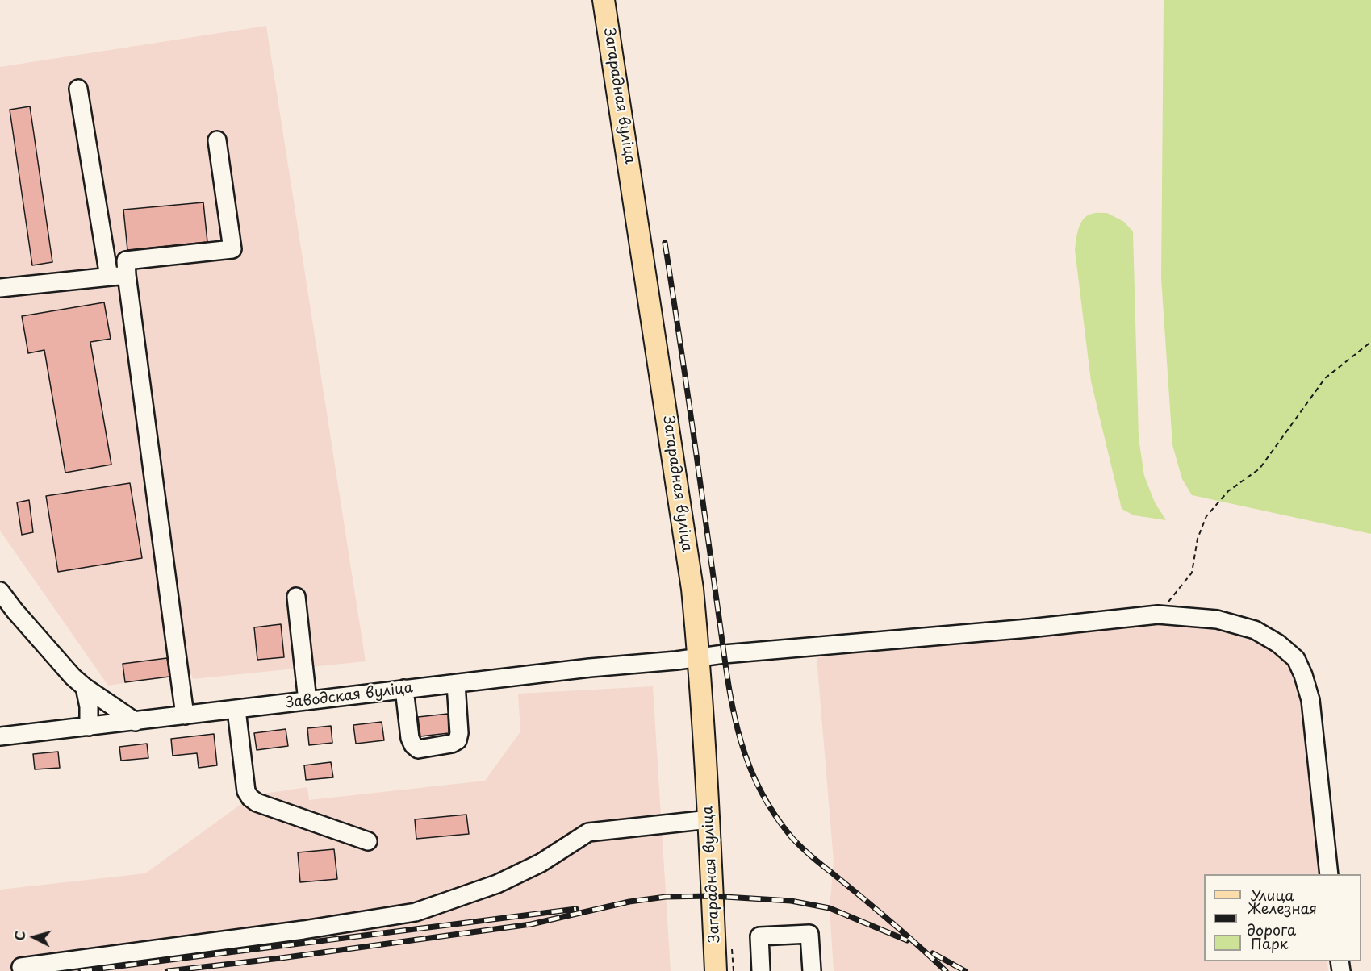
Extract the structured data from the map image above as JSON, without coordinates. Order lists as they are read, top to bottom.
{
  "streets": {
    "main road": ["Загарадная вуліца"],
    "street": ["Заводская вуліца"]
  },
  "crossings": [
    ["Загарадная вуліца", "Заводская вуліца"]
  ],
  "legend": ["Улица", "Железная дорога", "Парк"],
  "north": "left"
}
